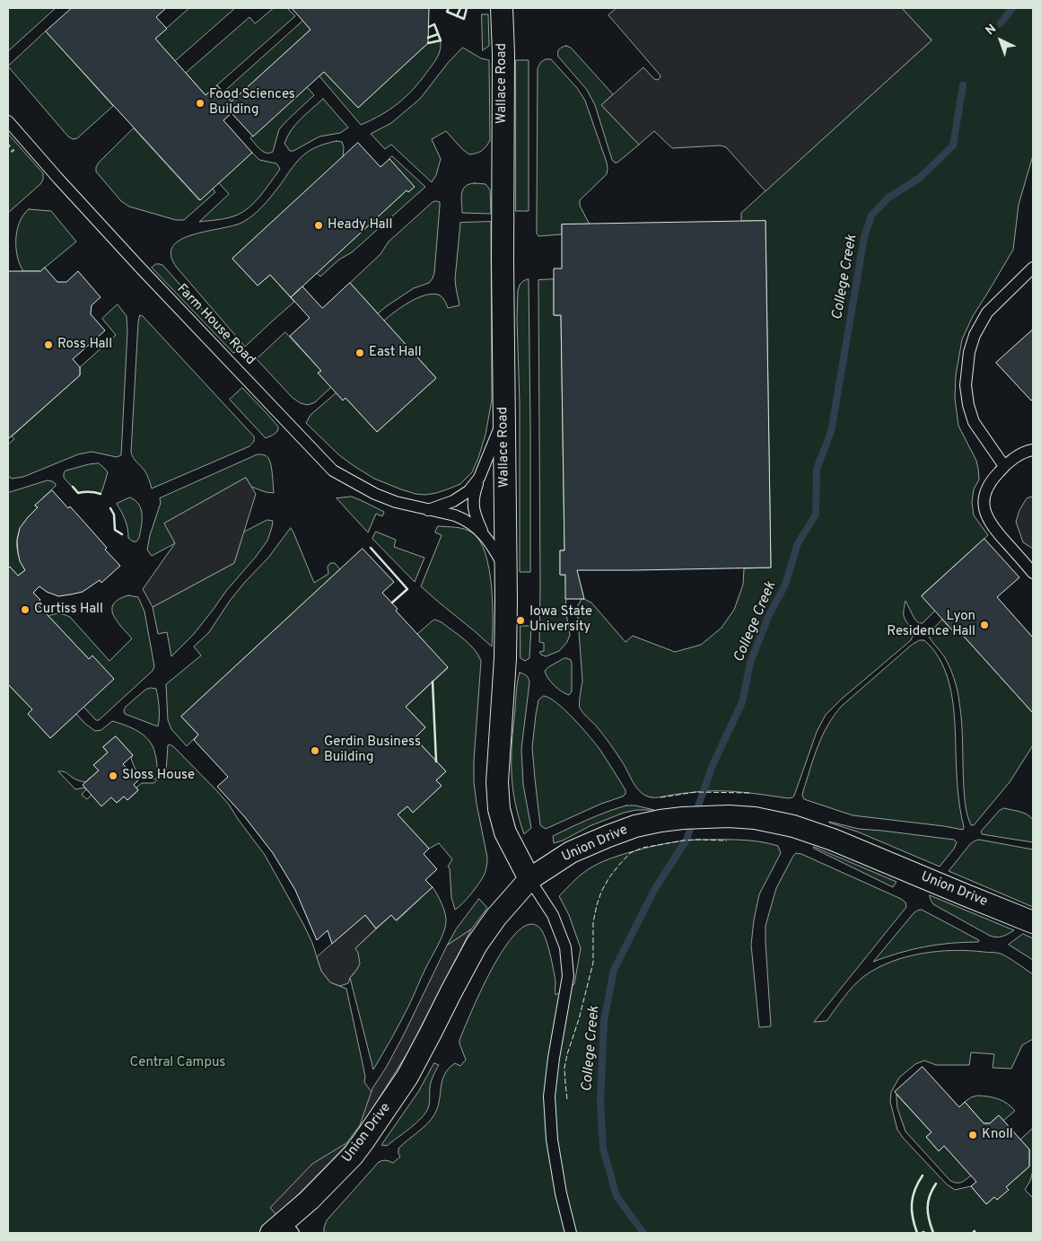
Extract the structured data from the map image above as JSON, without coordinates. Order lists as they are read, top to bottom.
{
  "streets": {
    "street": ["Wallace Road", "Union Drive"],
    "lane": ["Farm House Road"]
  },
  "crossings": [
    ["Wallace Road", "Farm House Road"],
    ["Wallace Road", "Union Drive"]
  ],
  "water": ["College Creek"],
  "parks": ["Central Campus"],
  "places": [
    "Food Sciences Building",
    "Heady Hall",
    "Ross Hall",
    "East Hall",
    "Curtiss Hall",
    "Iowa State University",
    "Lyon Residence Hall",
    "Gerdin Business Building",
    "Sloss House",
    "Knoll"
  ],
  "north": "top left"
}
